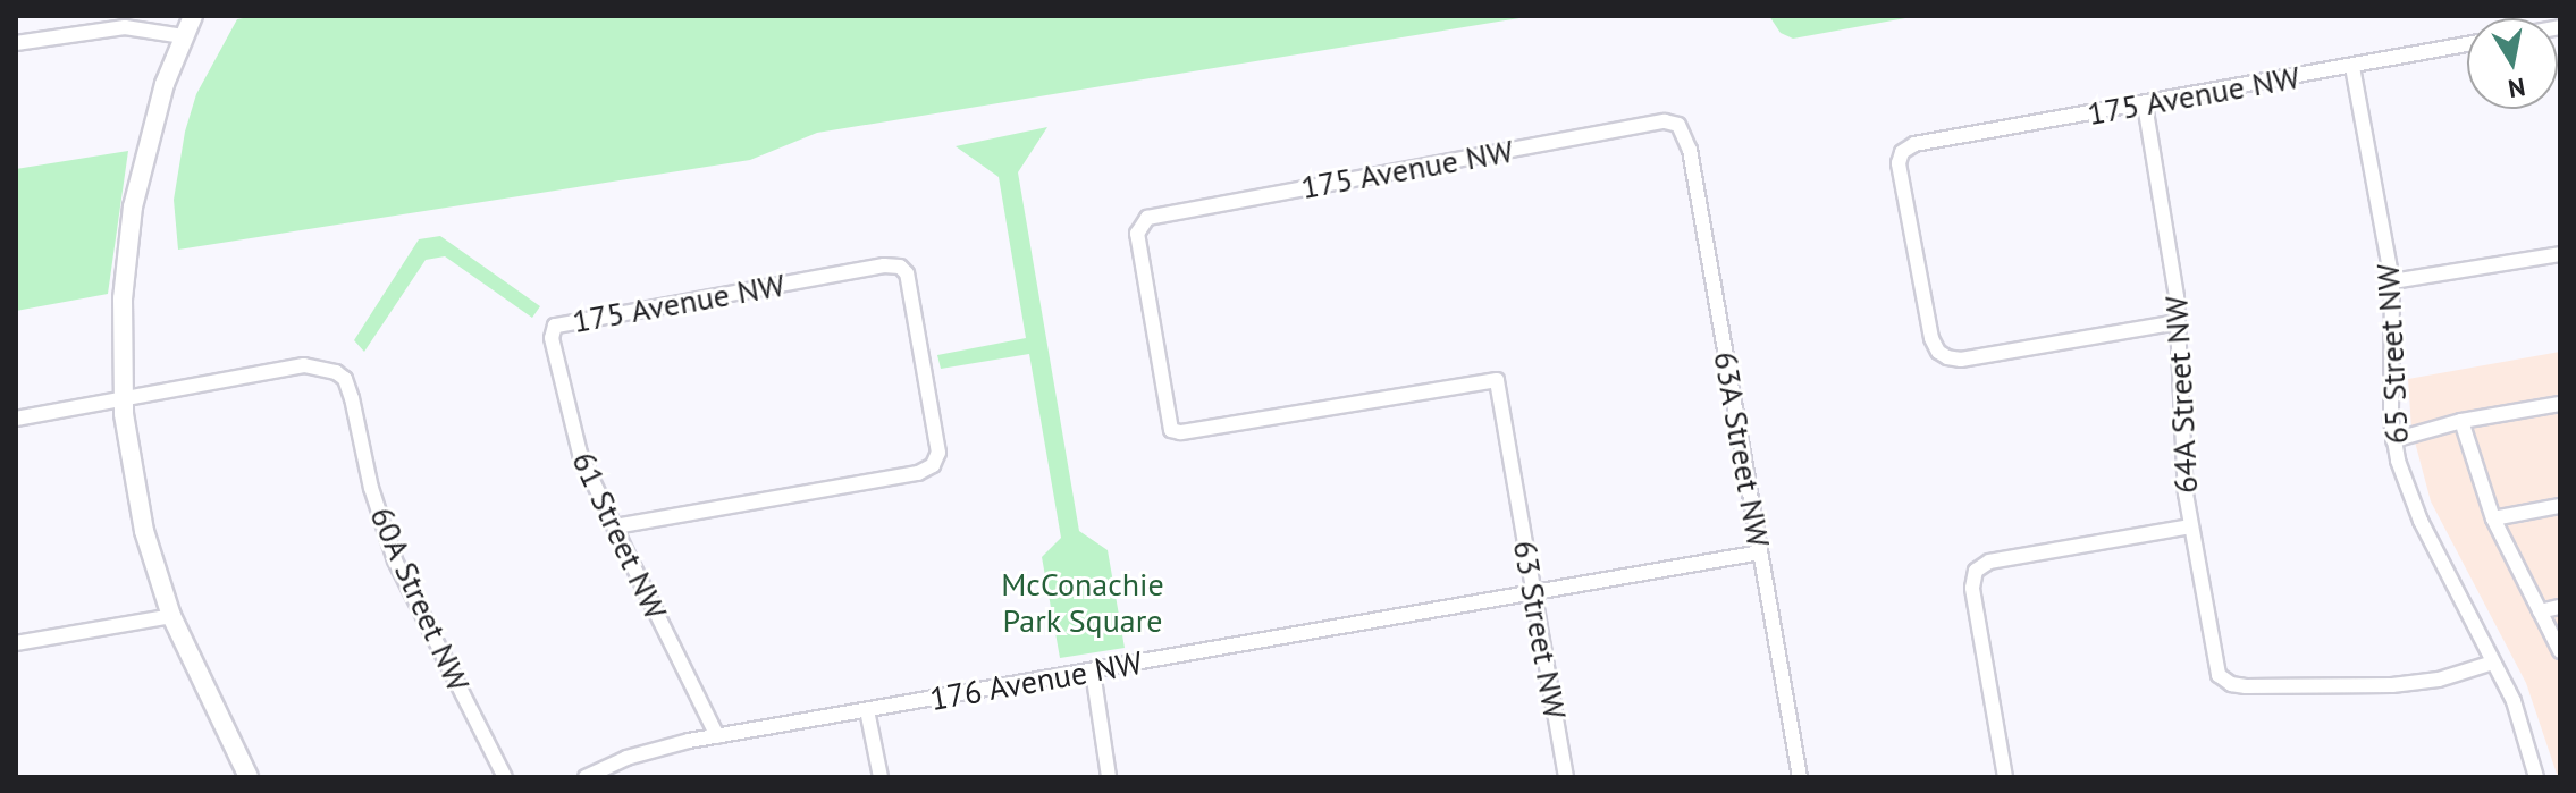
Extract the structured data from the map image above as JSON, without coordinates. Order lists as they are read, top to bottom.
{
  "streets": {
    "street": [
      "175 Avenue NW",
      "65 Street NW",
      "64A Street NW",
      "63A Street NW",
      "61 Street NW",
      "60A Street NW",
      "63 Street NW",
      "176 Avenue NW"
    ]
  },
  "crossings": [
    ["175 Avenue NW", "65 Street NW"],
    ["175 Avenue NW", "64A Street NW"],
    ["175 Avenue NW", "63A Street NW"],
    ["175 Avenue NW", "61 Street NW"],
    ["175 Avenue NW", "63 Street NW"],
    ["65 Street NW", "64A Street NW"],
    ["63A Street NW", "176 Avenue NW"],
    ["61 Street NW", "176 Avenue NW"],
    ["63 Street NW", "176 Avenue NW"]
  ],
  "parks": ["McConachie Park Square"],
  "north": "bottom"
}
